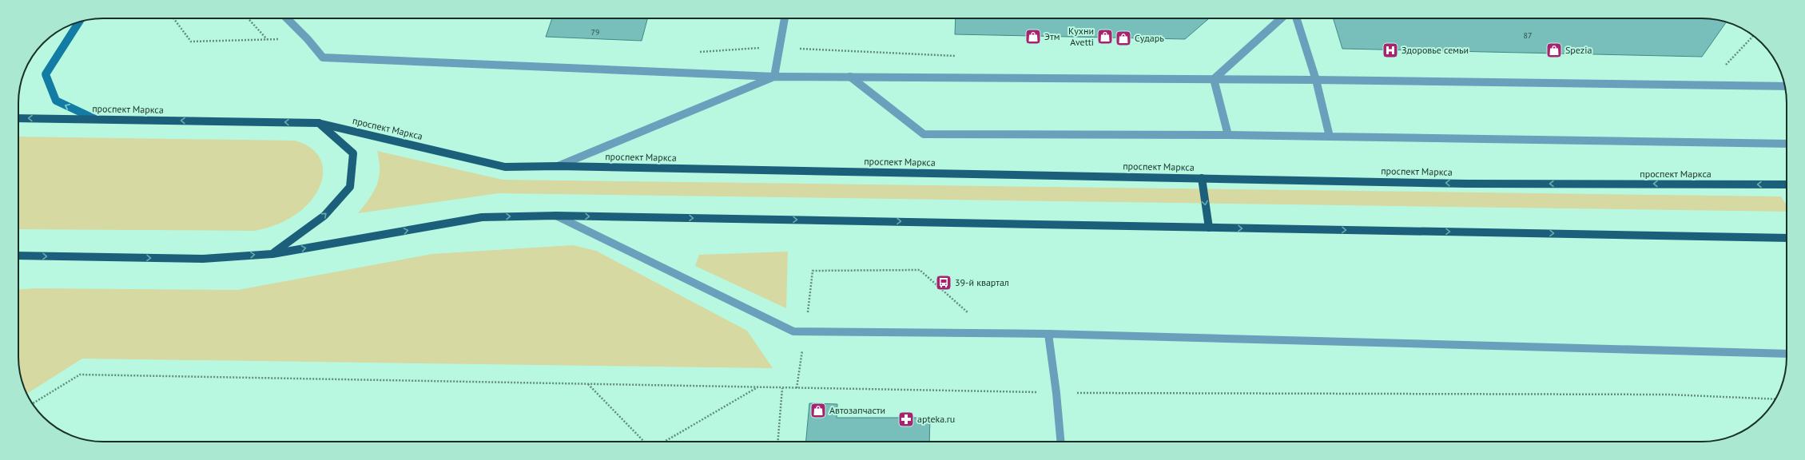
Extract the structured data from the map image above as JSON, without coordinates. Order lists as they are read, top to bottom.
{
  "streets": {
    "main road": ["проспект Маркса"]
  },
  "places": {
    "shop": [
      "Этм",
      "Кухни Avetti",
      "Сударь",
      "Spezia",
      "Автозапчасти"
    ],
    "hospital": ["Здоровье семьи"],
    "bus stop": ["39-й квартал"],
    "pharmacy": ["apteka.ru"]
  },
  "house_numbers": ["79", "87"]
}
